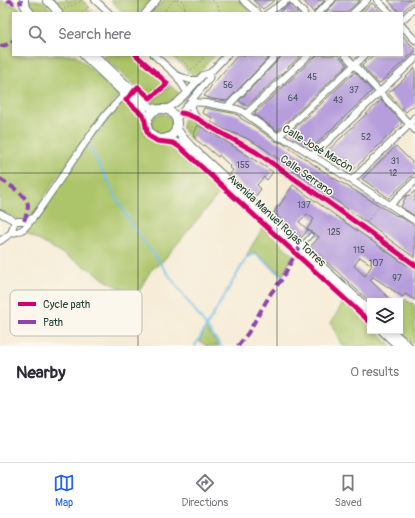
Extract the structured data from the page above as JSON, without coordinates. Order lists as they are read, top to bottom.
{
  "streets": {
    "main road": ["Avenida Manuel Rojas Torres"],
    "street": ["Calle José Macón", "Calle Serrano"]
  },
  "crossings": [
    ["Calle Serrano", "Avenida Manuel Rojas Torres"]
  ],
  "house_numbers": [
    "45",
    "56",
    "37",
    "64",
    "43",
    "52",
    "31",
    "155",
    "12",
    "137",
    "125",
    "115",
    "107",
    "97"
  ],
  "legend": ["Cycle path", "Path"],
  "page": {
    "search": "Search here",
    "heading": ["Nearby", "0 results"],
    "nav": ["Map", "Directions", "Saved"]
  }
}
